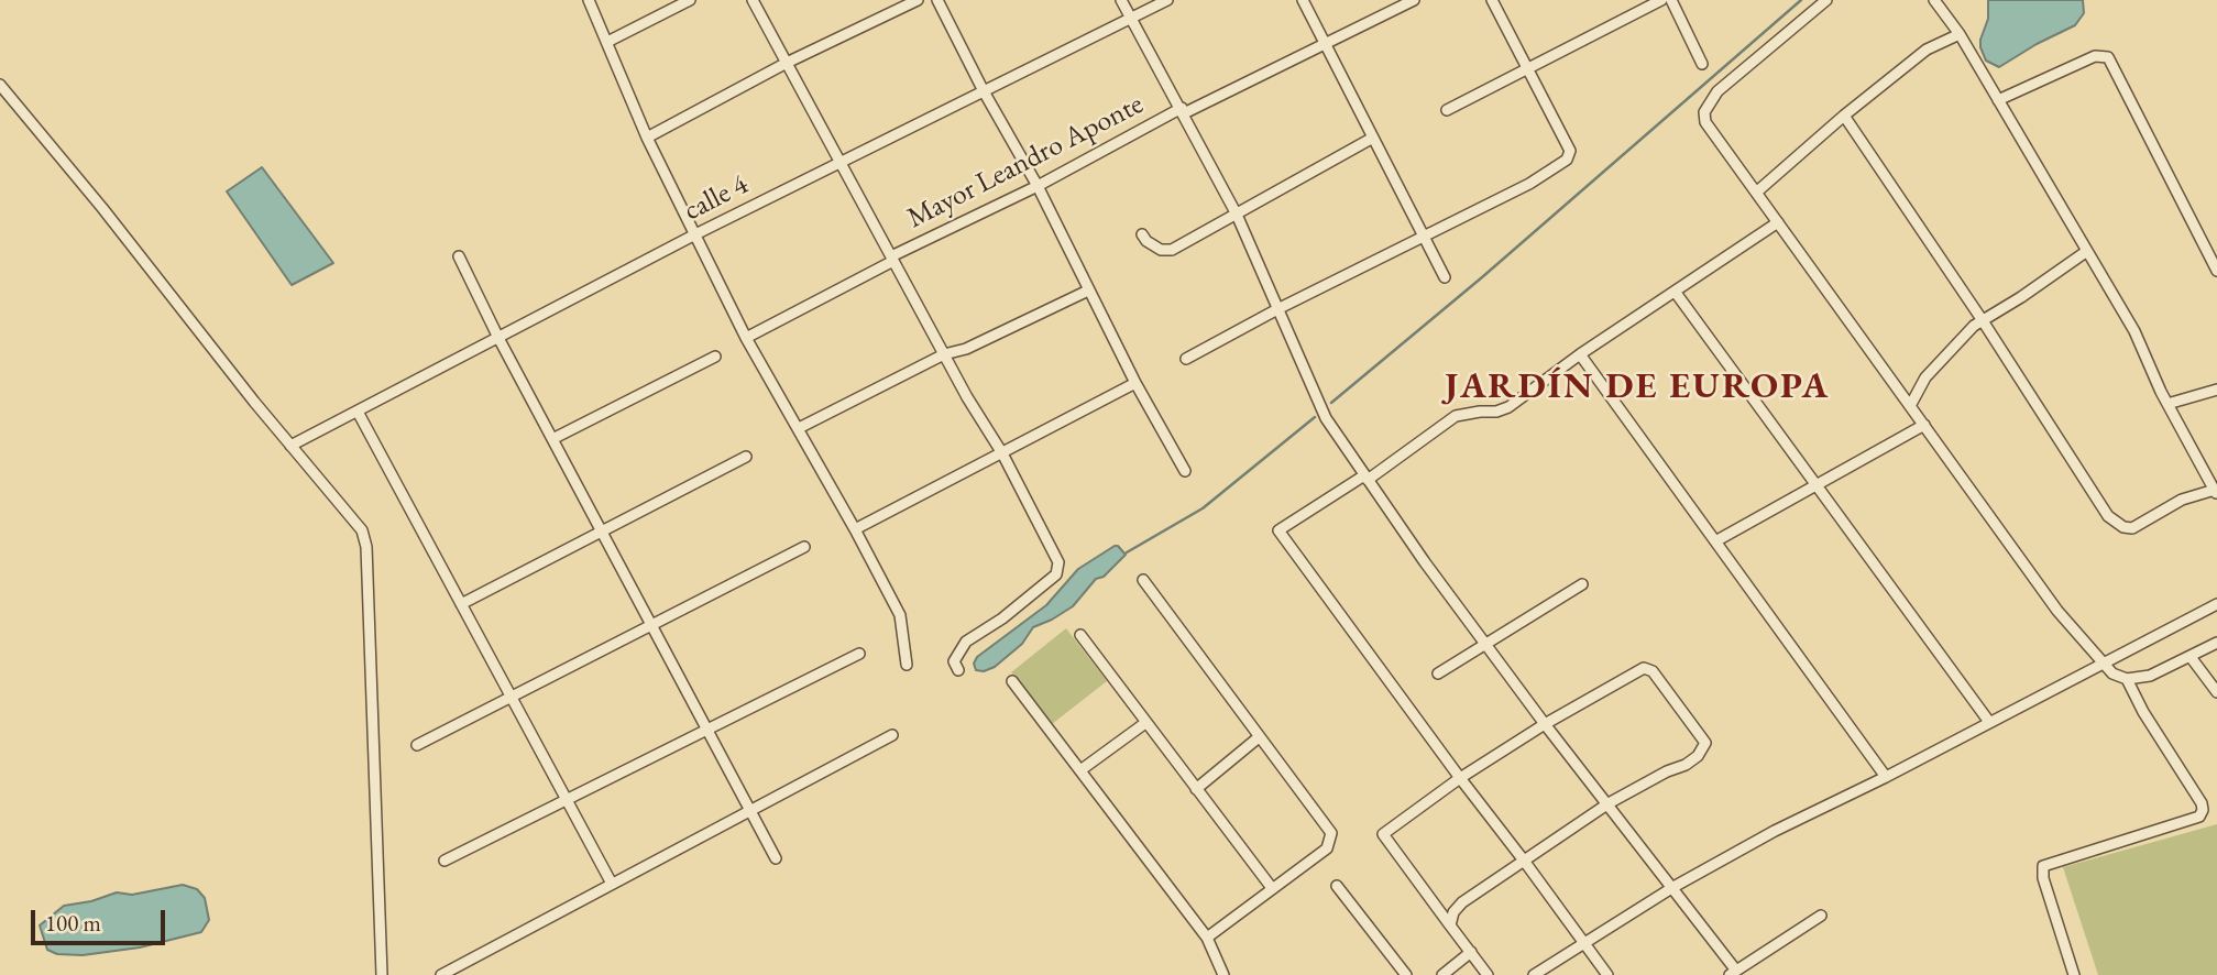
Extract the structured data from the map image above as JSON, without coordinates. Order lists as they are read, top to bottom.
{
  "streets": {
    "street": ["Mayor Leandro Aponte", "calle 4"]
  },
  "districts": ["JARDÍN DE EUROPA"],
  "scale_bar": "100 m"
}
